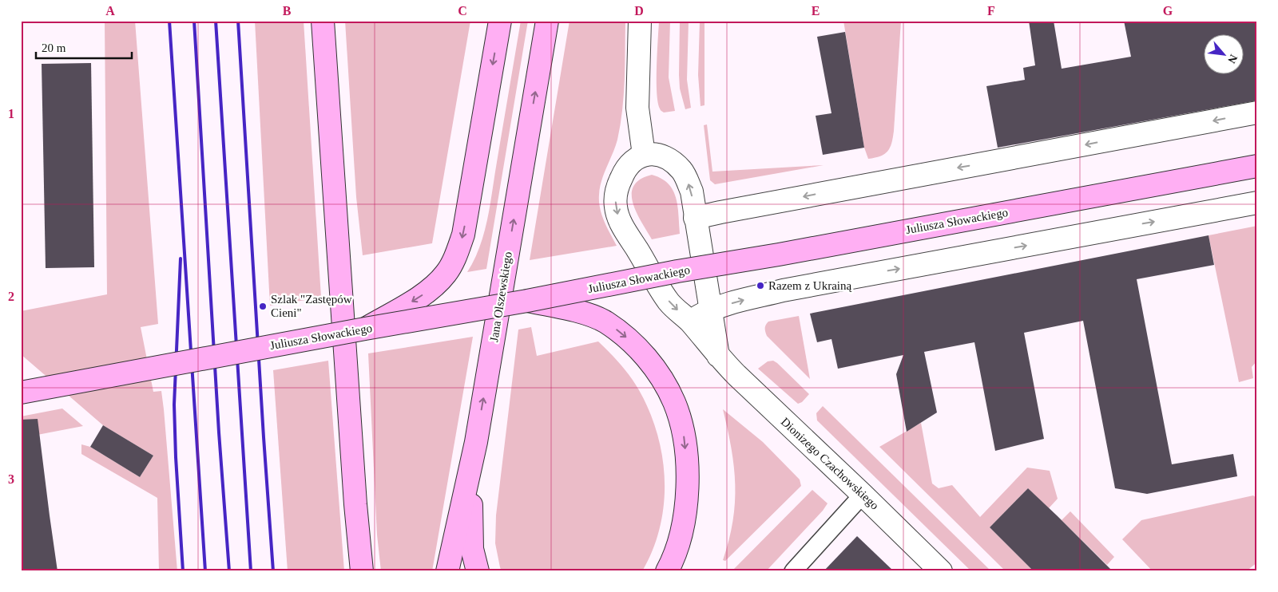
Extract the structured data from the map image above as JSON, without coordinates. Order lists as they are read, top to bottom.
{
  "streets": {
    "main road": ["Juliusza Słowackiego", "Jana Olszewskiego"],
    "street": ["Dionizego Czachowskiego"]
  },
  "places": ["Razem z Ukrainą", "Szlak \"Zastępów Cieni\""],
  "scale_bar": "20 m",
  "north": "bottom right",
  "grid": {
    "columns": [
      "A",
      "B",
      "C",
      "D",
      "E",
      "F",
      "G"
    ],
    "rows": ["1", "2", "3"]
  }
}
